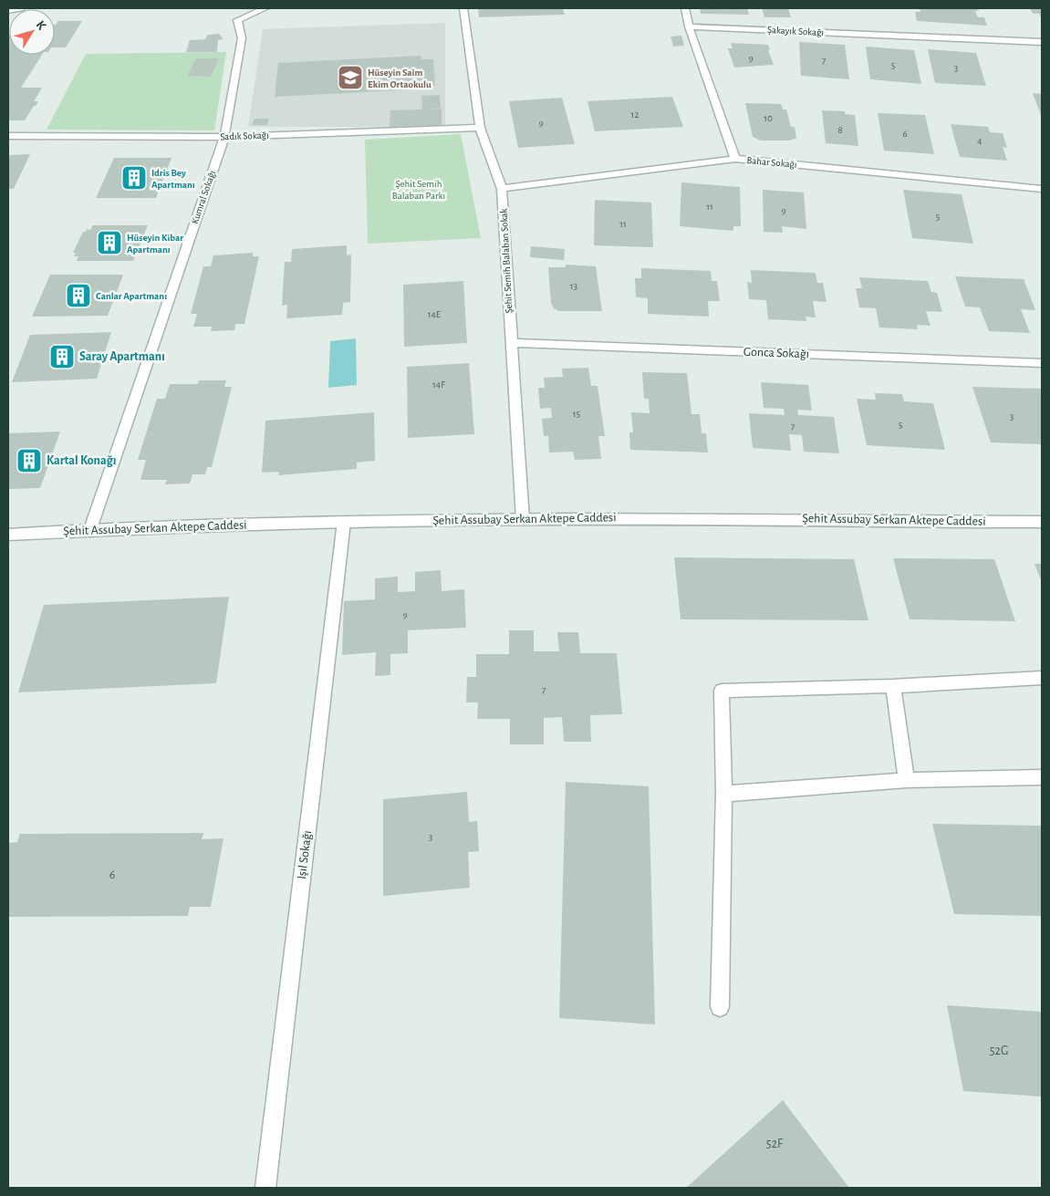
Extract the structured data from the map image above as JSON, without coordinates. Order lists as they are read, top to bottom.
{
  "streets": {
    "street": [
      "Şakayık Sokağı",
      "Sadık Sokağı",
      "Bahar Sokağı",
      "Kumral Sokağı",
      "Şehit Semih Balaban Sokak",
      "Gonca Sokağı",
      "Şehit Assubay Serkan Aktepe Caddesi",
      "Işıl Sokağı"
    ]
  },
  "crossings": [
    ["Sadık Sokağı", "Kumral Sokağı"],
    ["Sadık Sokağı", "Şehit Semih Balaban Sokak"],
    ["Bahar Sokağı", "Şehit Semih Balaban Sokak"],
    ["Kumral Sokağı", "Şehit Assubay Serkan Aktepe Caddesi"],
    ["Şehit Semih Balaban Sokak", "Gonca Sokağı"],
    ["Şehit Semih Balaban Sokak", "Şehit Assubay Serkan Aktepe Caddesi"],
    ["Şehit Assubay Serkan Aktepe Caddesi", "Işıl Sokağı"]
  ],
  "parks": ["Şehit Semih Balaban Parkı"],
  "places": {
    "school or university": ["Hüseyin Saim Ekim Ortaokulu"],
    "building": [
      "Idris Bey Apartmanı",
      "Hüseyin Kibar Apartmanı",
      "Canlar Apartmanı",
      "Saray Apartmanı",
      "Kartal Konağı"
    ]
  },
  "house_numbers": [
    "9",
    "7",
    "5",
    "3",
    "12",
    "10",
    "9",
    "8",
    "6",
    "4",
    "11",
    "9",
    "5",
    "11",
    "13",
    "14E",
    "14F",
    "15",
    "3",
    "5",
    "7",
    "9",
    "7",
    "3",
    "6",
    "52G",
    "52F"
  ],
  "north": "top right"
}
